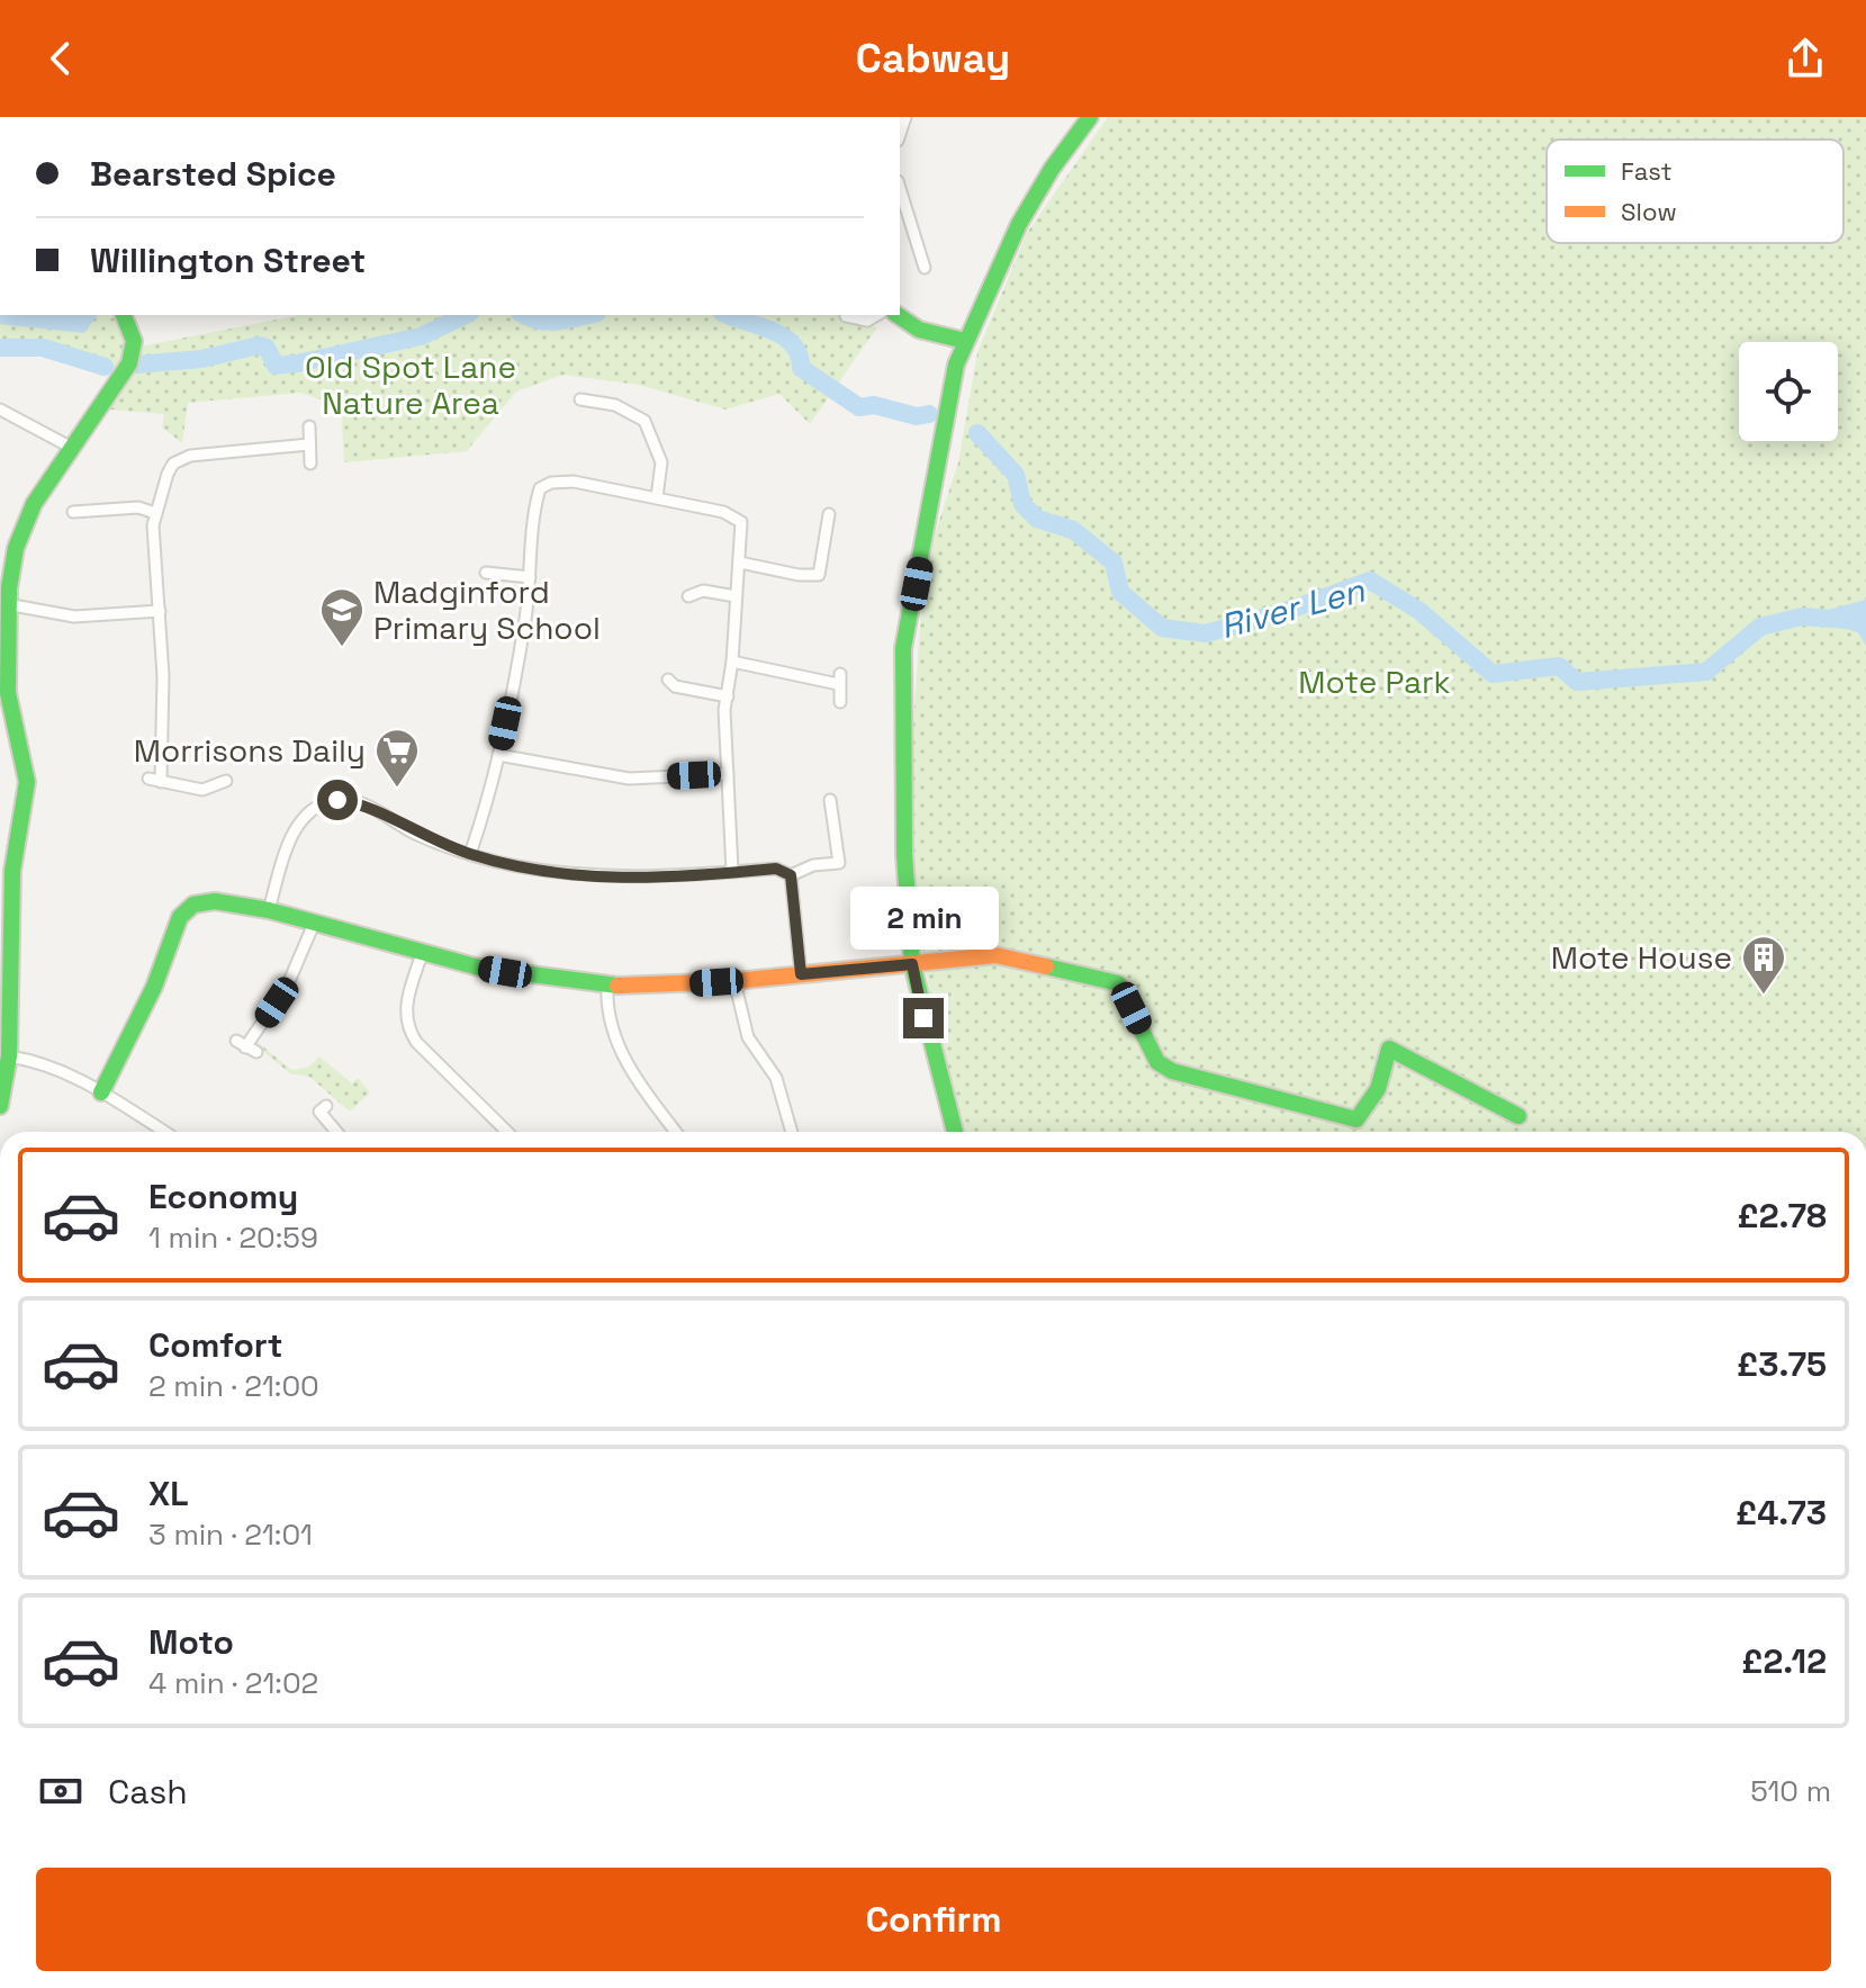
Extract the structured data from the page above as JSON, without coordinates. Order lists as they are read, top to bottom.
{
  "water": ["River Len"],
  "parks": ["Old Spot Lane Nature Area", "Mote Park"],
  "places": {
    "school or university": ["Madginford Primary School"],
    "supermarket": ["Morrisons Daily"],
    "building": ["Mote House"]
  },
  "legend": ["Fast", "Slow"],
  "page": {
    "header": "Cabway",
    "banner": ["Bearsted Spice", "Willington Street"],
    "bubble": "2 min",
    "list": [
      {
        "name": "Economy",
        "note": "1 min · 20:59",
        "value": "£2.78"
      },
      {
        "name": "Comfort",
        "note": "2 min · 21:00",
        "value": "£3.75"
      },
      {
        "name": "XL",
        "note": "3 min · 21:01",
        "value": "£4.73"
      },
      {
        "name": "Moto",
        "note": "4 min · 21:02",
        "value": "£2.12"
      }
    ],
    "pay": ["Cash", "510 m"],
    "buttons": "Confirm"
  }
}
